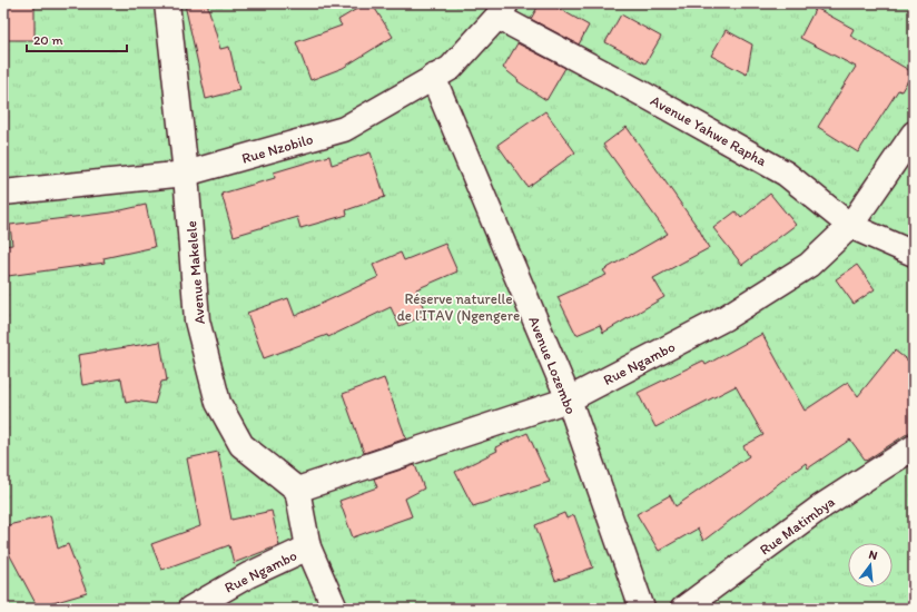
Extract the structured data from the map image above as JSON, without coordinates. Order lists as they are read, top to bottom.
{
  "streets": {
    "street": [
      "Avenue Yahwe Rapha",
      "Rue Nzobilo",
      "Avenue Makelele",
      "Rue Ngambo",
      "Avenue Lozembo",
      "Rue Matimbya"
    ]
  },
  "crossings": [
    ["Avenue Yahwe Rapha", "Rue Nzobilo"],
    ["Avenue Yahwe Rapha", "Rue Ngambo"],
    ["Rue Nzobilo", "Avenue Makelele"],
    ["Rue Nzobilo", "Avenue Lozembo"],
    ["Avenue Makelele", "Rue Ngambo"],
    ["Rue Ngambo", "Avenue Lozembo"]
  ],
  "parks": ["Réserve naturelle de l'ITAV (Ngengere"],
  "scale_bar": "20 m",
  "north": "top"
}
